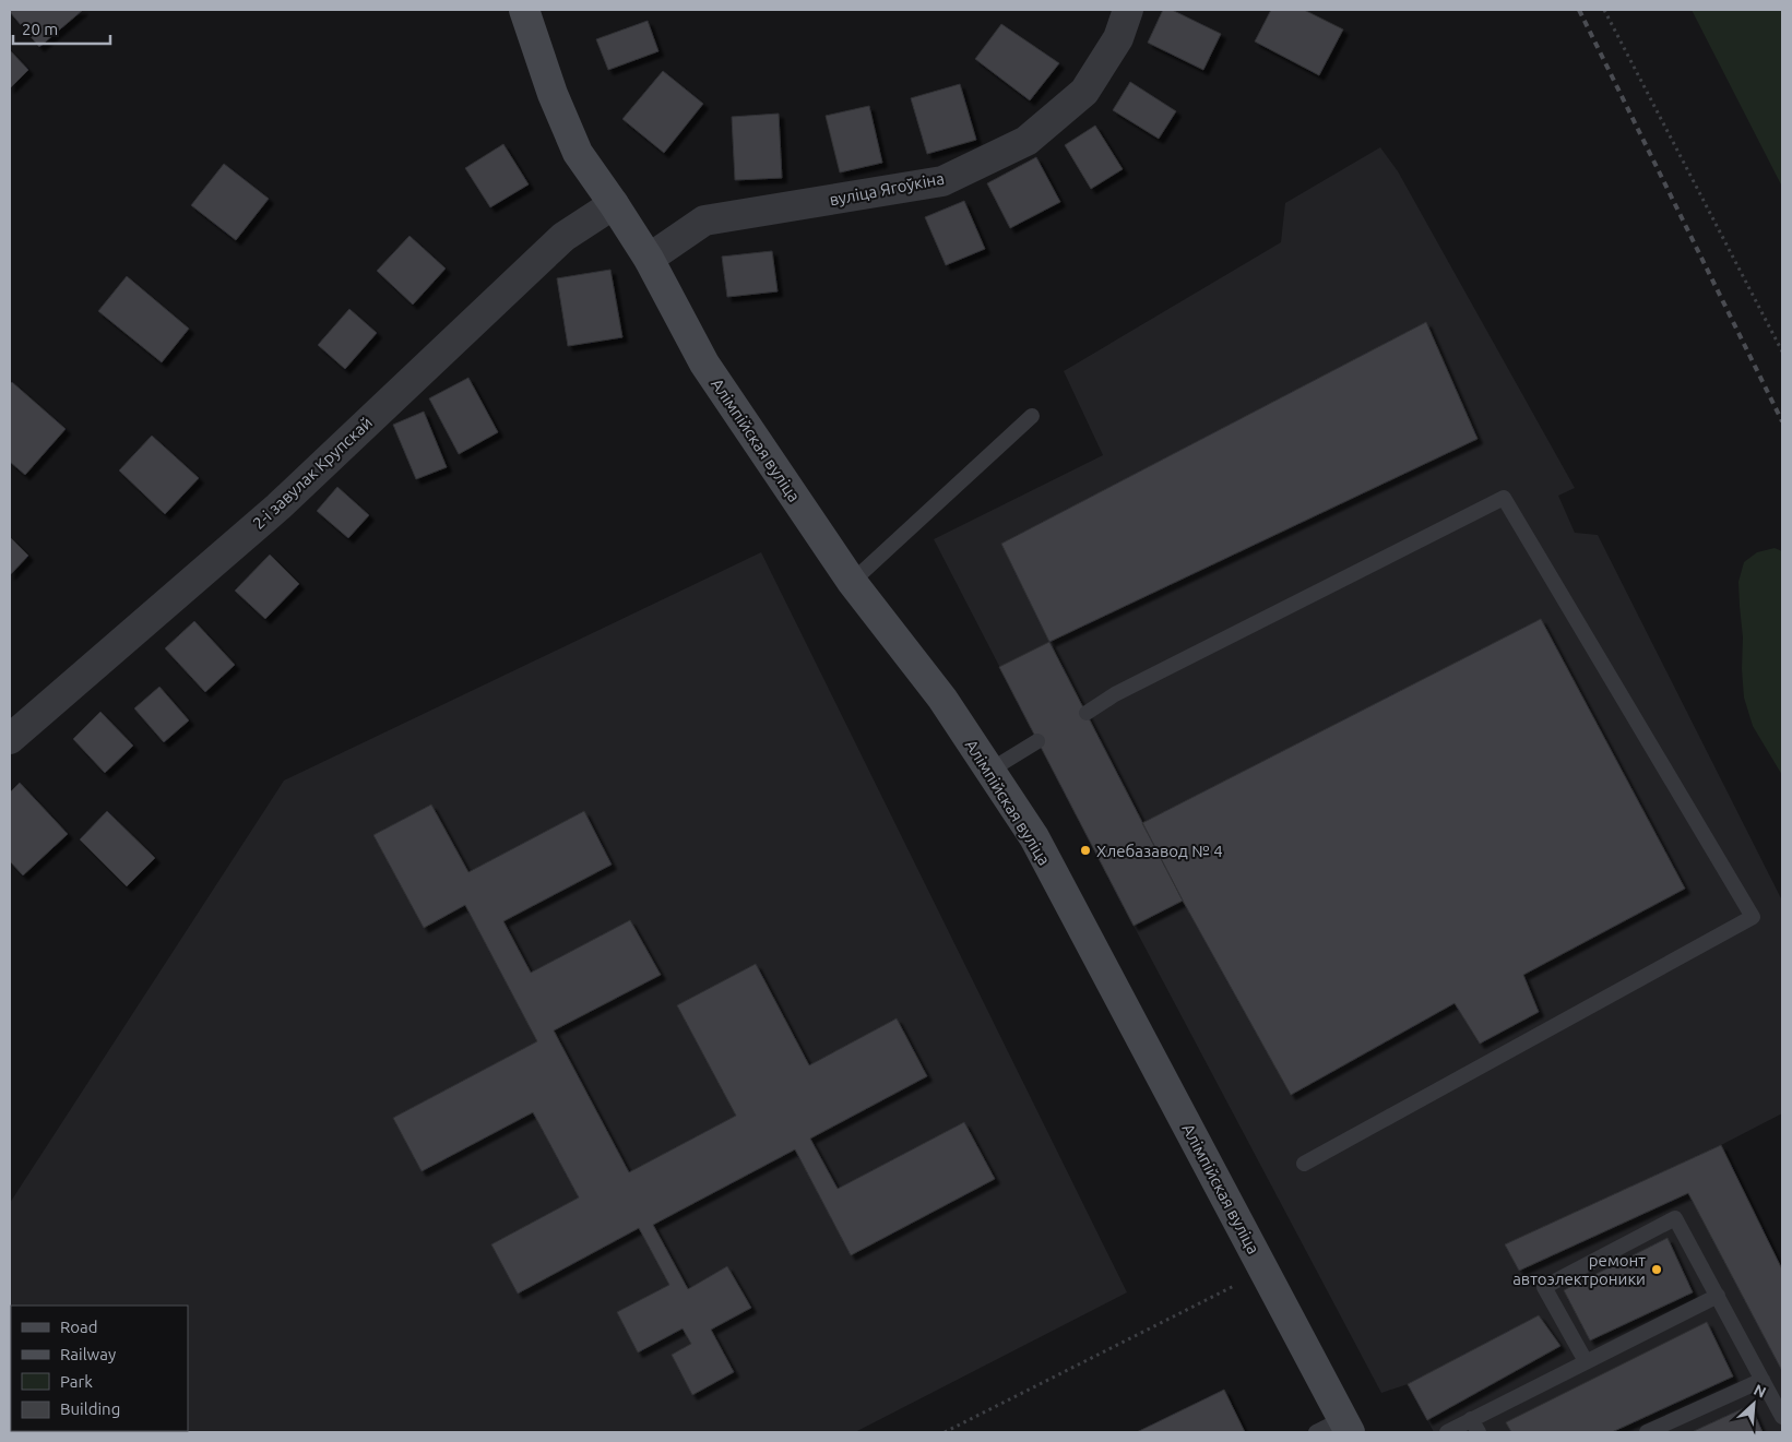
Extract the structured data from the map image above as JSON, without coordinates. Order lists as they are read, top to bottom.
{
  "streets": {
    "street": ["вуліца Ягоўкіна", "Алімпійская вуліца", "2-і завулак Крупскай"]
  },
  "crossings": [
    ["вуліца Ягоўкіна", "Алімпійская вуліца"],
    ["Алімпійская вуліца", "2-і завулак Крупскай"]
  ],
  "places": ["Хлебазавод № 4", "ремонт автоэлектроники"],
  "legend": [
    "Road",
    "Railway",
    "Park",
    "Building"
  ],
  "scale_bar": "20 m",
  "north": "top right"
}
